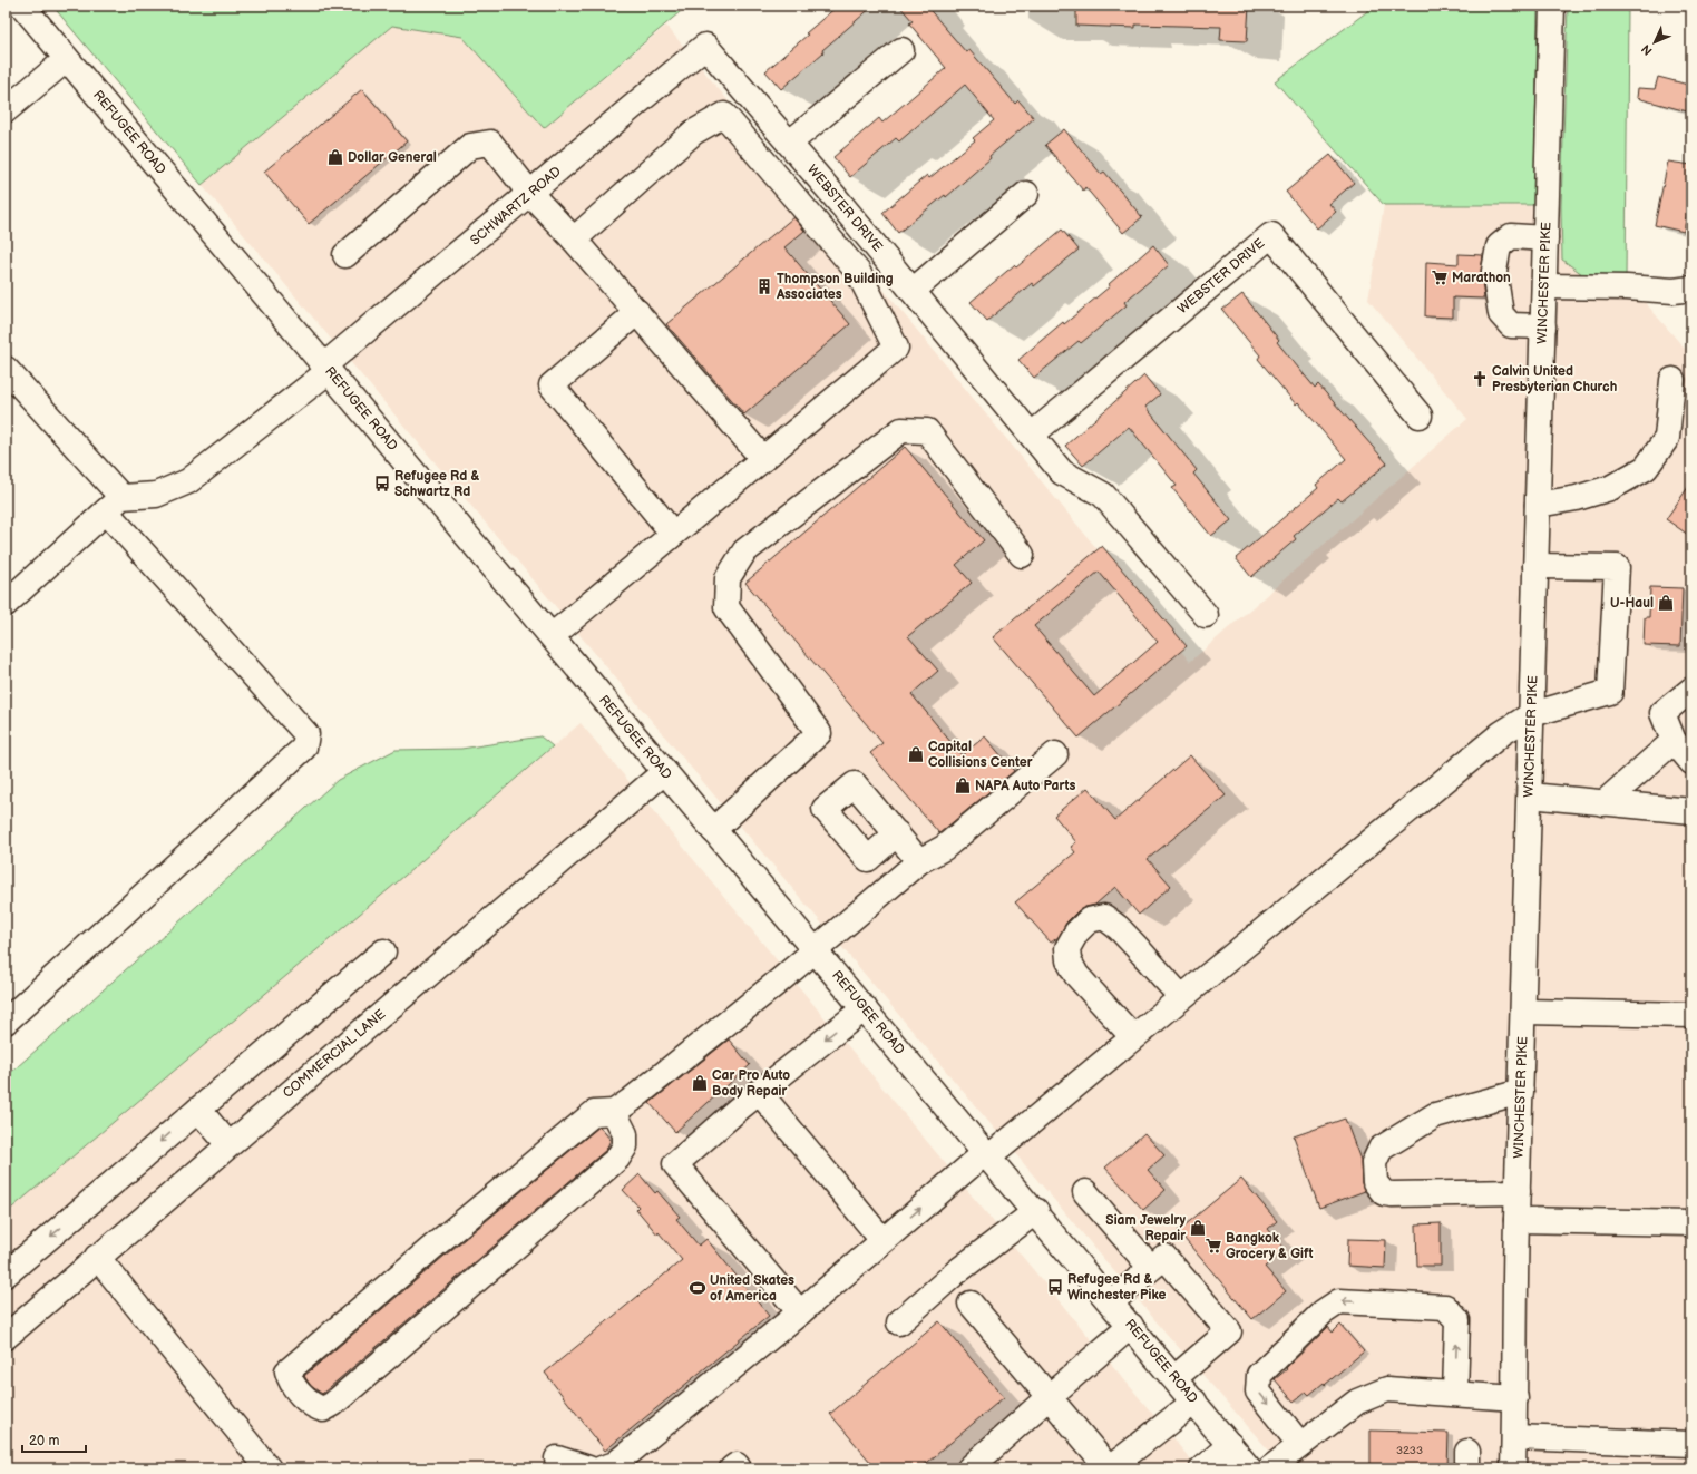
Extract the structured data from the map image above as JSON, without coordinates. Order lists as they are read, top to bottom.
{
  "streets": {
    "main road": [
      "REFUGEE ROAD",
      "SCHWARTZ ROAD",
      "WEBSTER DRIVE",
      "WINCHESTER PIKE",
      "COMMERCIAL LANE"
    ]
  },
  "crossings": [
    ["REFUGEE ROAD", "SCHWARTZ ROAD"],
    ["REFUGEE ROAD", "COMMERCIAL LANE"],
    ["SCHWARTZ ROAD", "WEBSTER DRIVE"]
  ],
  "places": {
    "shop": [
      "Dollar General",
      "U-Haul",
      "Capital Collisions Center",
      "NAPA Auto Parts",
      "Car Pro Auto Body Repair",
      "Siam Jewelry Repair"
    ],
    "supermarket": ["Marathon", "Bangkok Grocery & Gift"],
    "building": ["Thompson Building Associates"],
    "church": ["Calvin United Presbyterian Church"],
    "bus stop": ["Refugee Rd & Schwartz Rd", "Refugee Rd & Winchester Pike"],
    "sports": ["United Skates of America"]
  },
  "house_numbers": ["3233"],
  "scale_bar": "20 m",
  "north": "bottom left"
}
